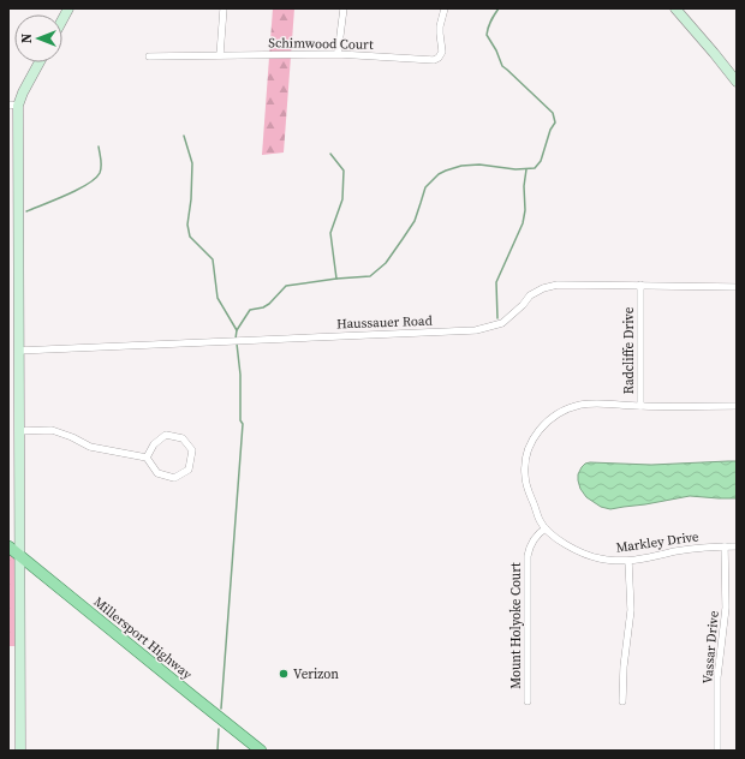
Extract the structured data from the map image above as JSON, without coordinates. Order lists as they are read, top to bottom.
{
  "streets": {
    "main road": ["Millersport Highway"],
    "street": [
      "Schimwood Court",
      "Haussauer Road",
      "Radcliffe Drive",
      "Markley Drive",
      "Mount Holyoke Court",
      "Vassar Drive"
    ]
  },
  "crossings": [
    ["Haussauer Road", "Radcliffe Drive"],
    ["Radcliffe Drive", "Markley Drive"],
    ["Markley Drive", "Mount Holyoke Court"],
    ["Markley Drive", "Vassar Drive"]
  ],
  "places": ["Verizon"],
  "north": "left"
}
